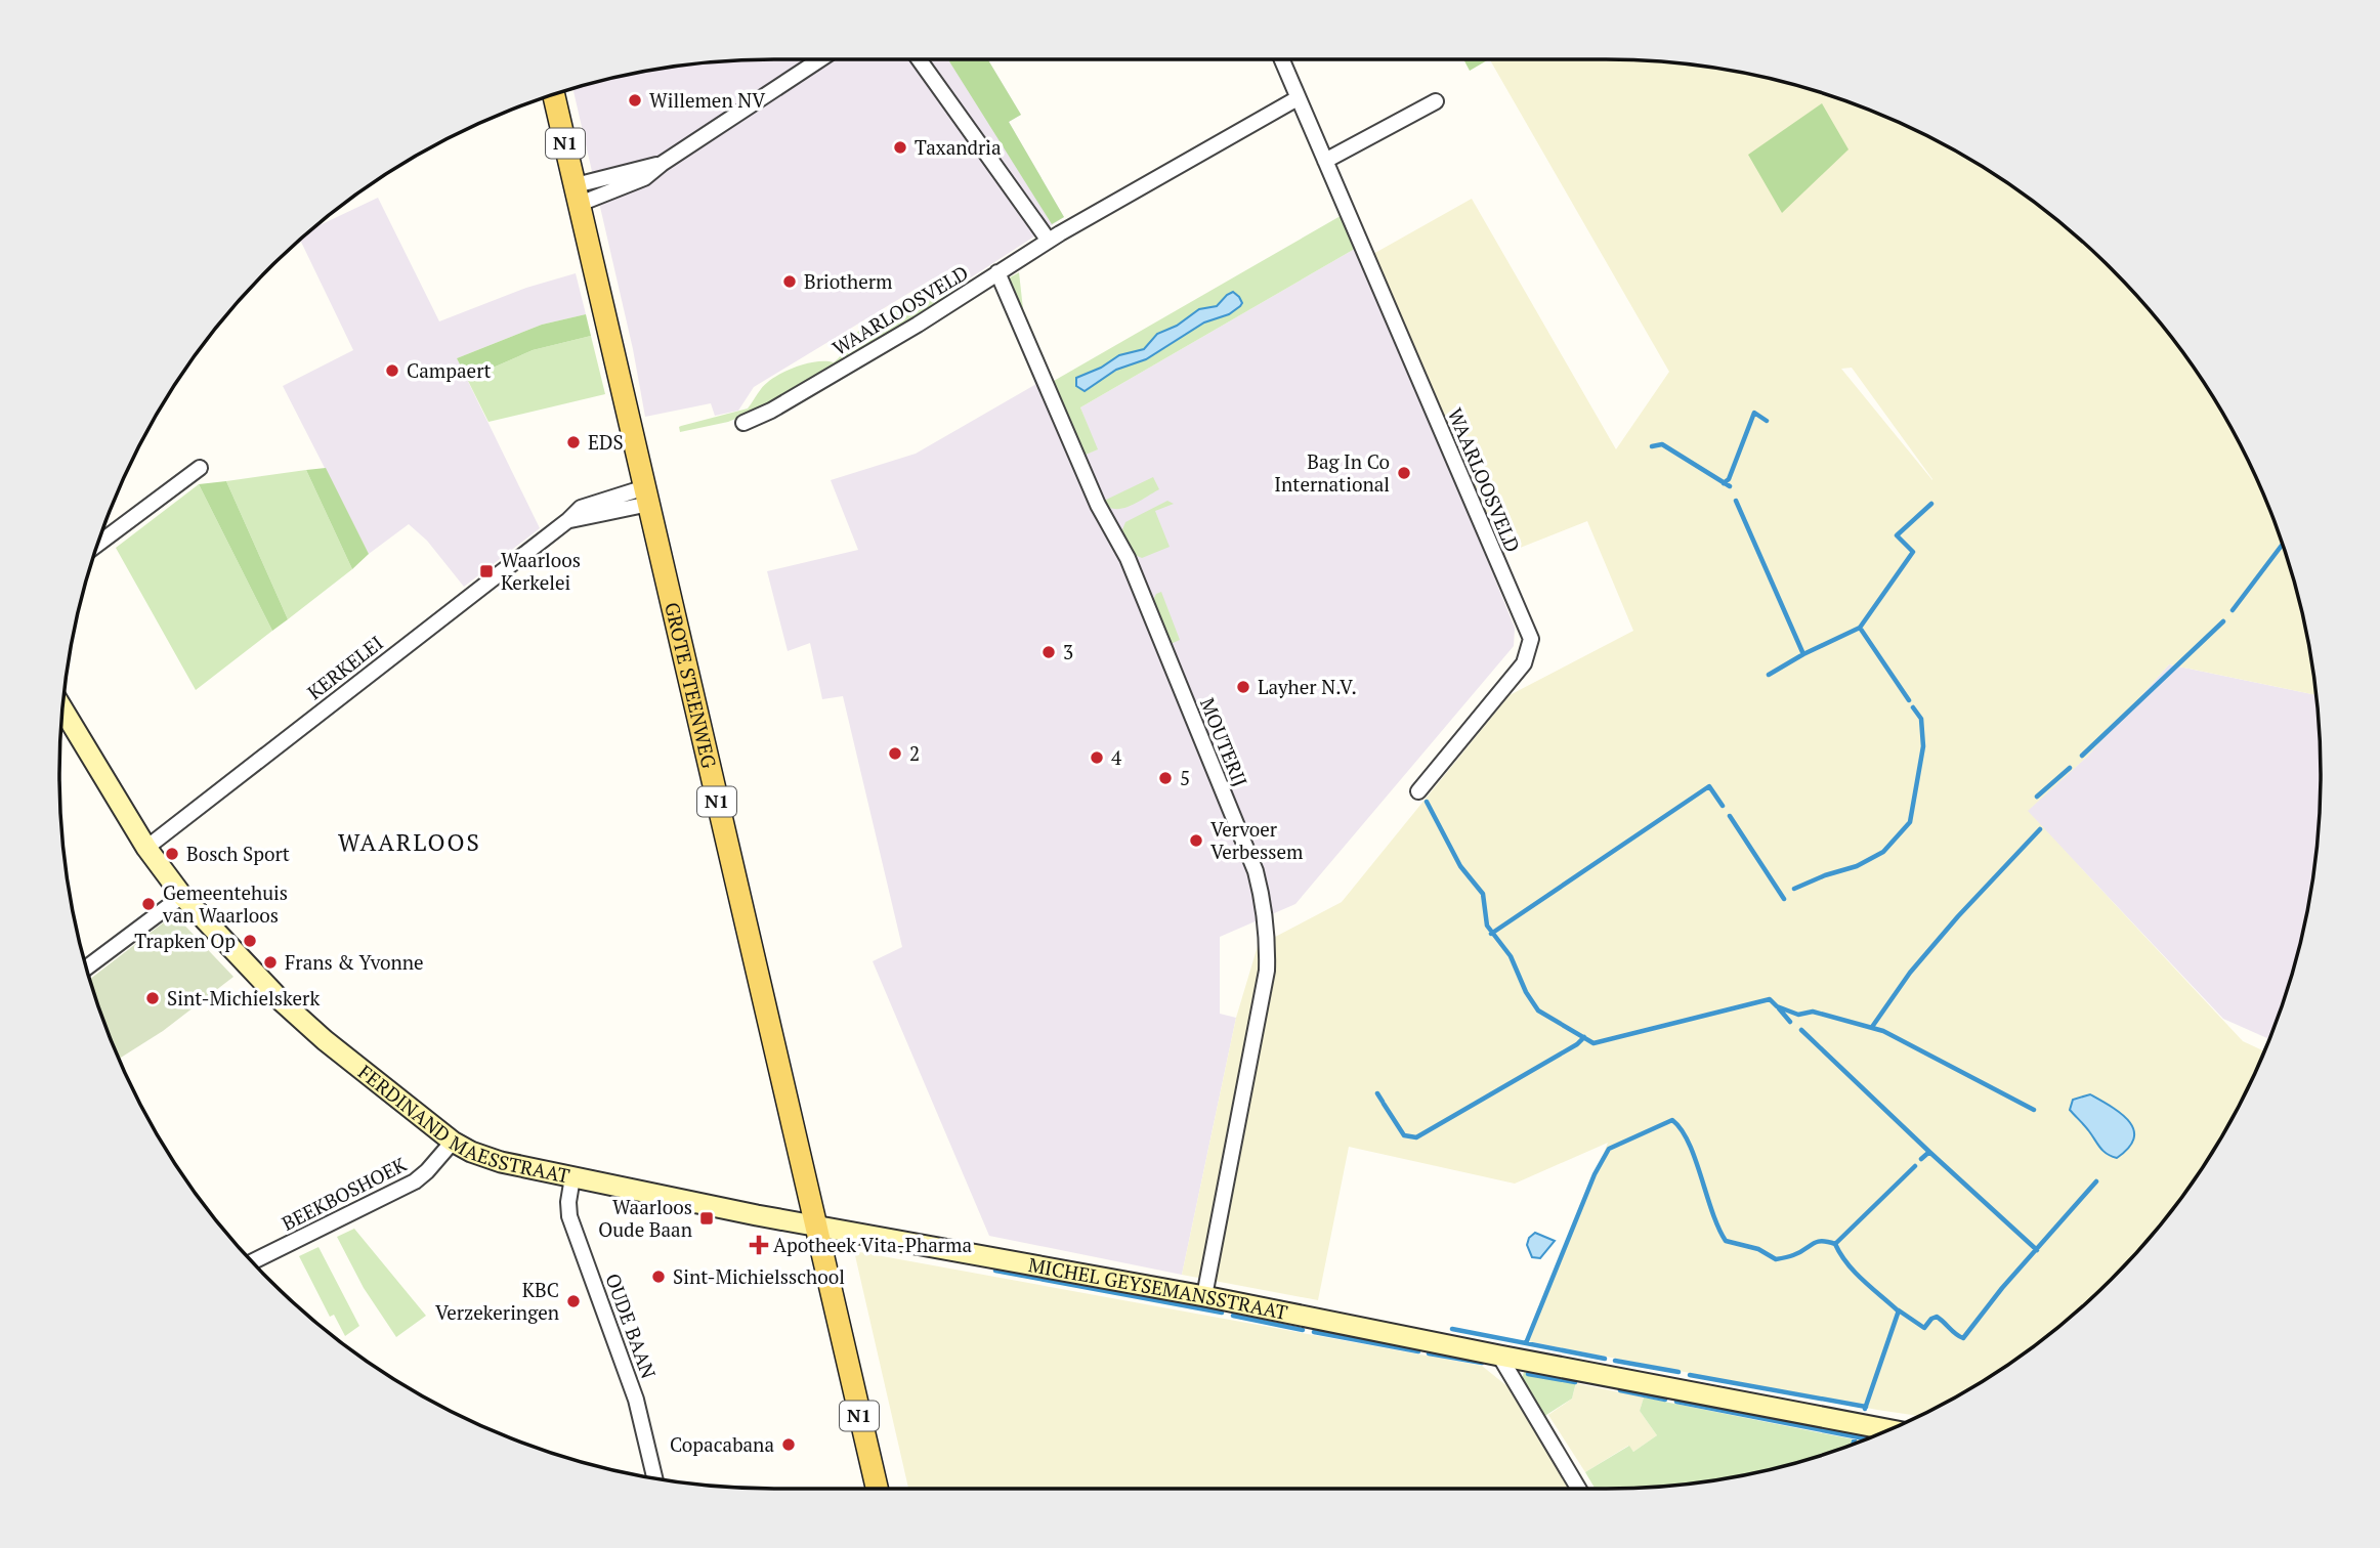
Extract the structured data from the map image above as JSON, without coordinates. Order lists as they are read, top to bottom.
{
  "streets": {
    "main road": ["N1", "GROTE STEENWEG"],
    "street": [
      "WAARLOOSVELD",
      "KERKELEI",
      "MOUTERIJ",
      "FERDINAND MAESSTRAAT",
      "BEEKBOSHOEK",
      "MICHEL GEYSEMANSSTRAAT",
      "OUDE BAAN"
    ]
  },
  "crossings": [
    ["WAARLOOSVELD", "MOUTERIJ"],
    ["KERKELEI", "GROTE STEENWEG"],
    ["KERKELEI", "FERDINAND MAESSTRAAT"],
    ["GROTE STEENWEG", "FERDINAND MAESSTRAAT"],
    ["GROTE STEENWEG", "MICHEL GEYSEMANSSTRAAT"],
    ["MOUTERIJ", "MICHEL GEYSEMANSSTRAAT"],
    ["FERDINAND MAESSTRAAT", "BEEKBOSHOEK"],
    ["FERDINAND MAESSTRAAT", "MICHEL GEYSEMANSSTRAAT"],
    ["FERDINAND MAESSTRAAT", "OUDE BAAN"]
  ],
  "districts": ["WAARLOOS"],
  "places": {
    "other": [
      "Willemen NV",
      "Taxandria",
      "Briotherm",
      "Campaert",
      "EDS",
      "Bag In Co International",
      "3",
      "Layher N.V.",
      "2",
      "4",
      "5",
      "Vervoer Verbessem",
      "Bosch Sport",
      "Gemeentehuis van Waarloos",
      "Trapken Op",
      "Frans & Yvonne",
      "Sint-Michielskerk",
      "Sint-Michielsschool",
      "KBC Verzekeringen",
      "Copacabana"
    ],
    "transit": ["Waarloos Kerkelei", "Waarloos Oude Baan"],
    "health": ["Apotheek Vita-Pharma"]
  }
}
